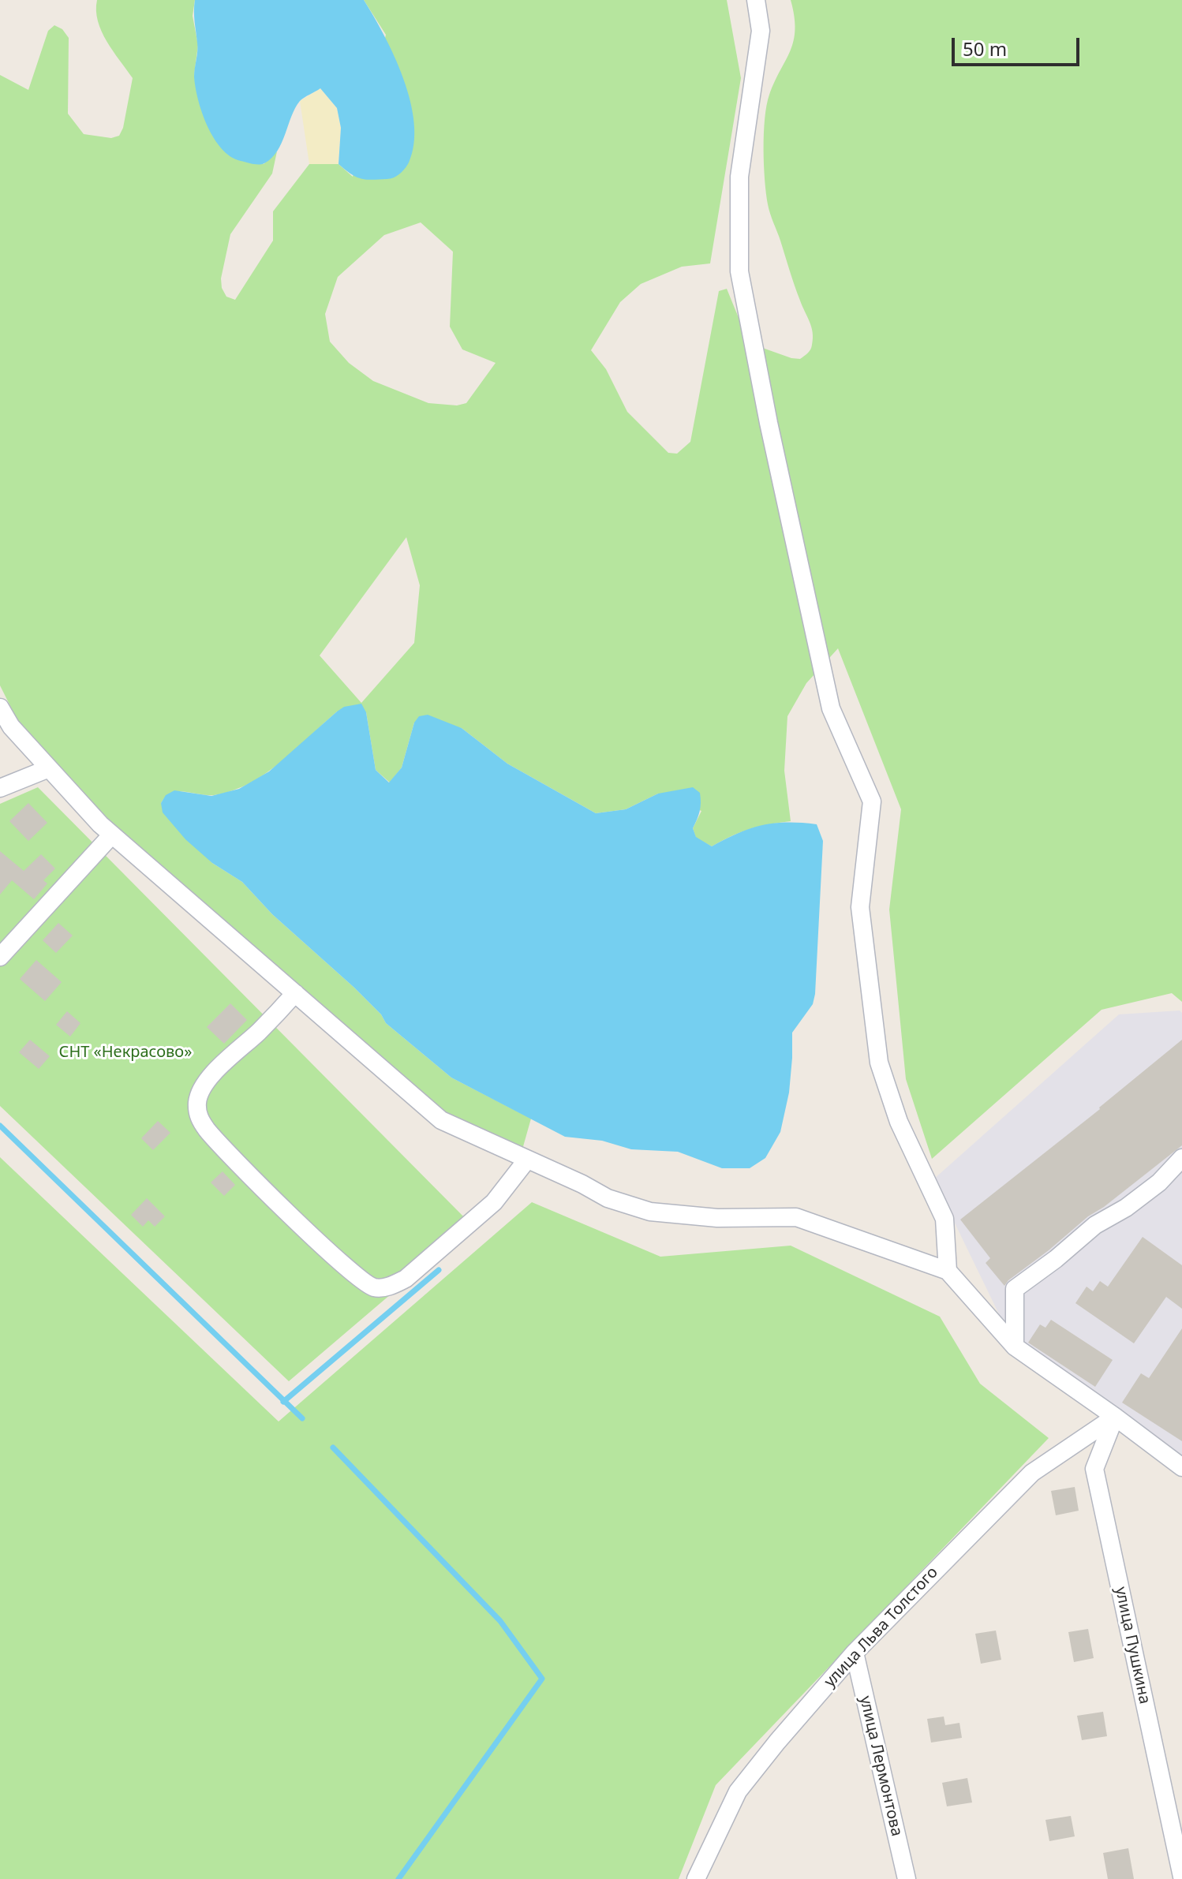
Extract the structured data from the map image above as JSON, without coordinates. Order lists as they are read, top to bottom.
{
  "streets": {
    "street": ["улица Льва Толстого", "улица Пушкина", "улица Лермонтова"]
  },
  "crossings": [
    ["улица Льва Толстого", "улица Пушкина"],
    ["улица Льва Толстого", "улица Лермонтова"]
  ],
  "parks": ["СНТ «Некрасово»"],
  "scale_bar": "50 m"
}
